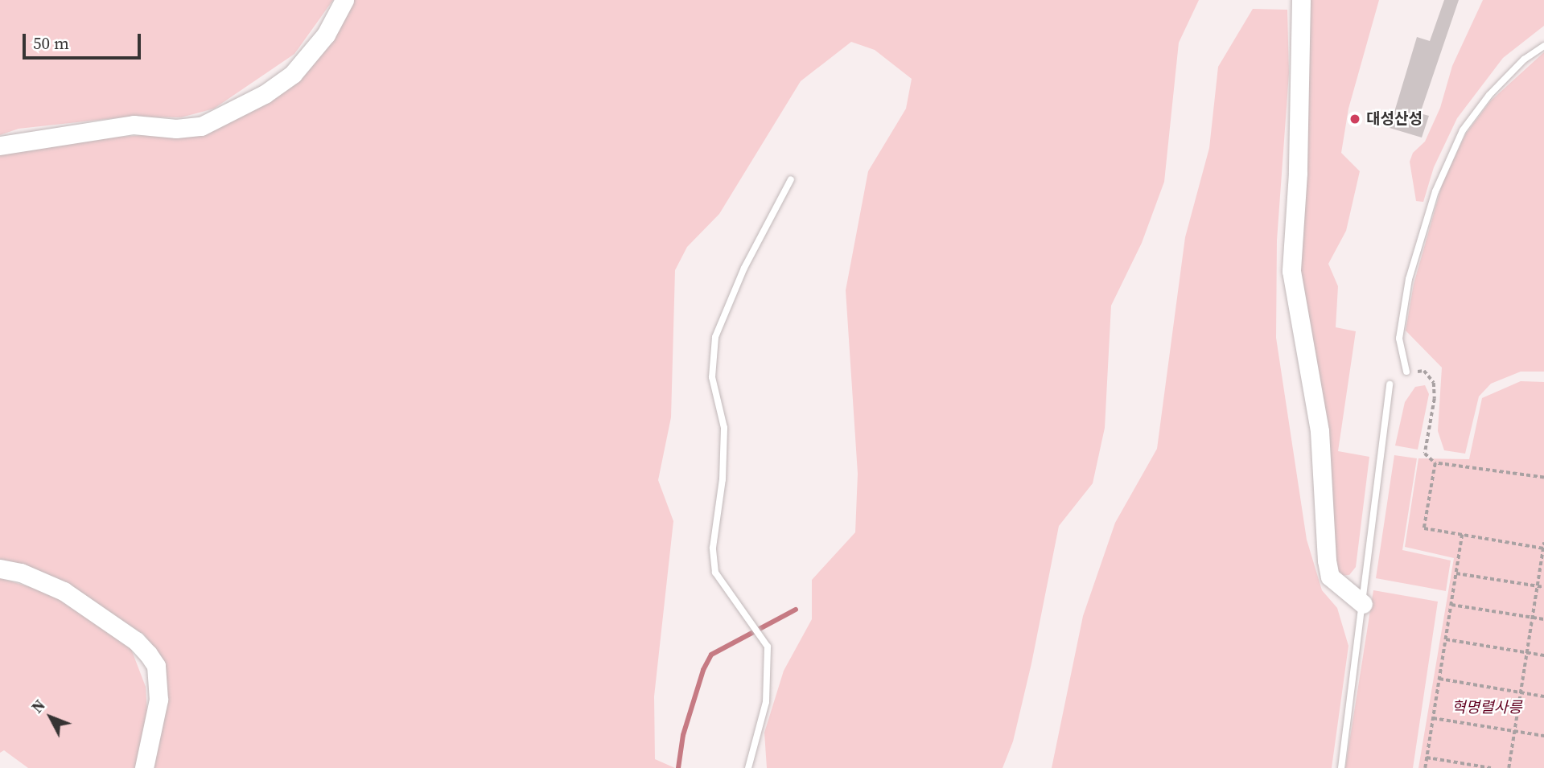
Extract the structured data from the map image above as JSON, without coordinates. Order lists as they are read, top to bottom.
{
  "parks": ["혁명렬사릉"],
  "places": ["대성산성"],
  "scale_bar": "50 m",
  "north": "top left"
}
